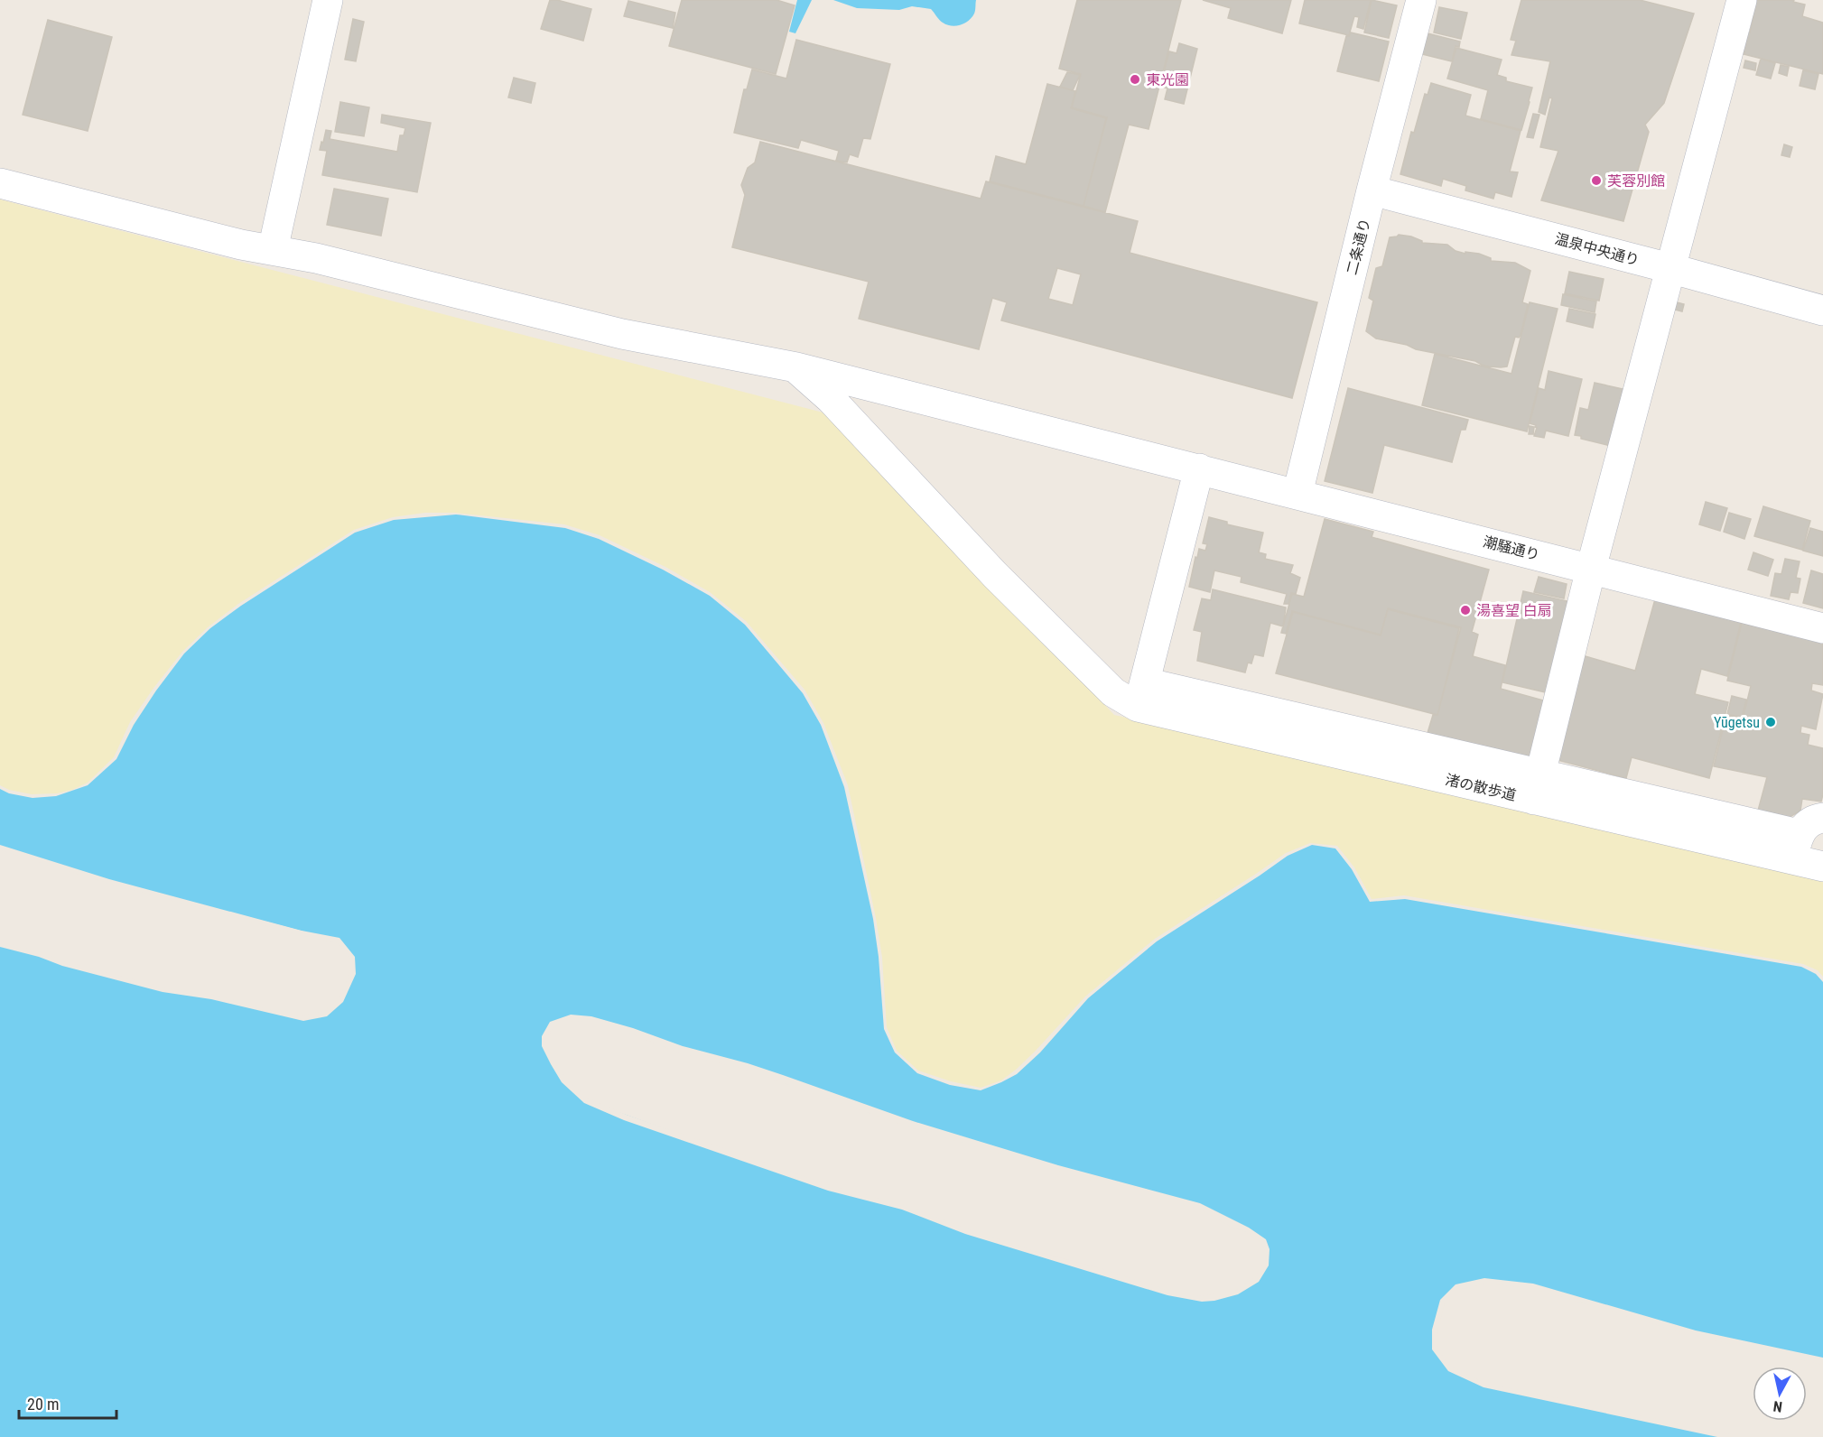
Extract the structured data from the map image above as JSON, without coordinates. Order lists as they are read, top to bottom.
{
  "streets": {
    "street": ["二条通り", "温泉中央通り", "潮騒通り"]
  },
  "crossings": [
    ["二条通り", "温泉中央通り"],
    ["二条通り", "潮騒通り"]
  ],
  "places": [
    "東光園",
    "芙蓉別館",
    "湯喜望 白扇",
    "Yūgetsu"
  ],
  "scale_bar": "20 m",
  "north": "bottom"
}
